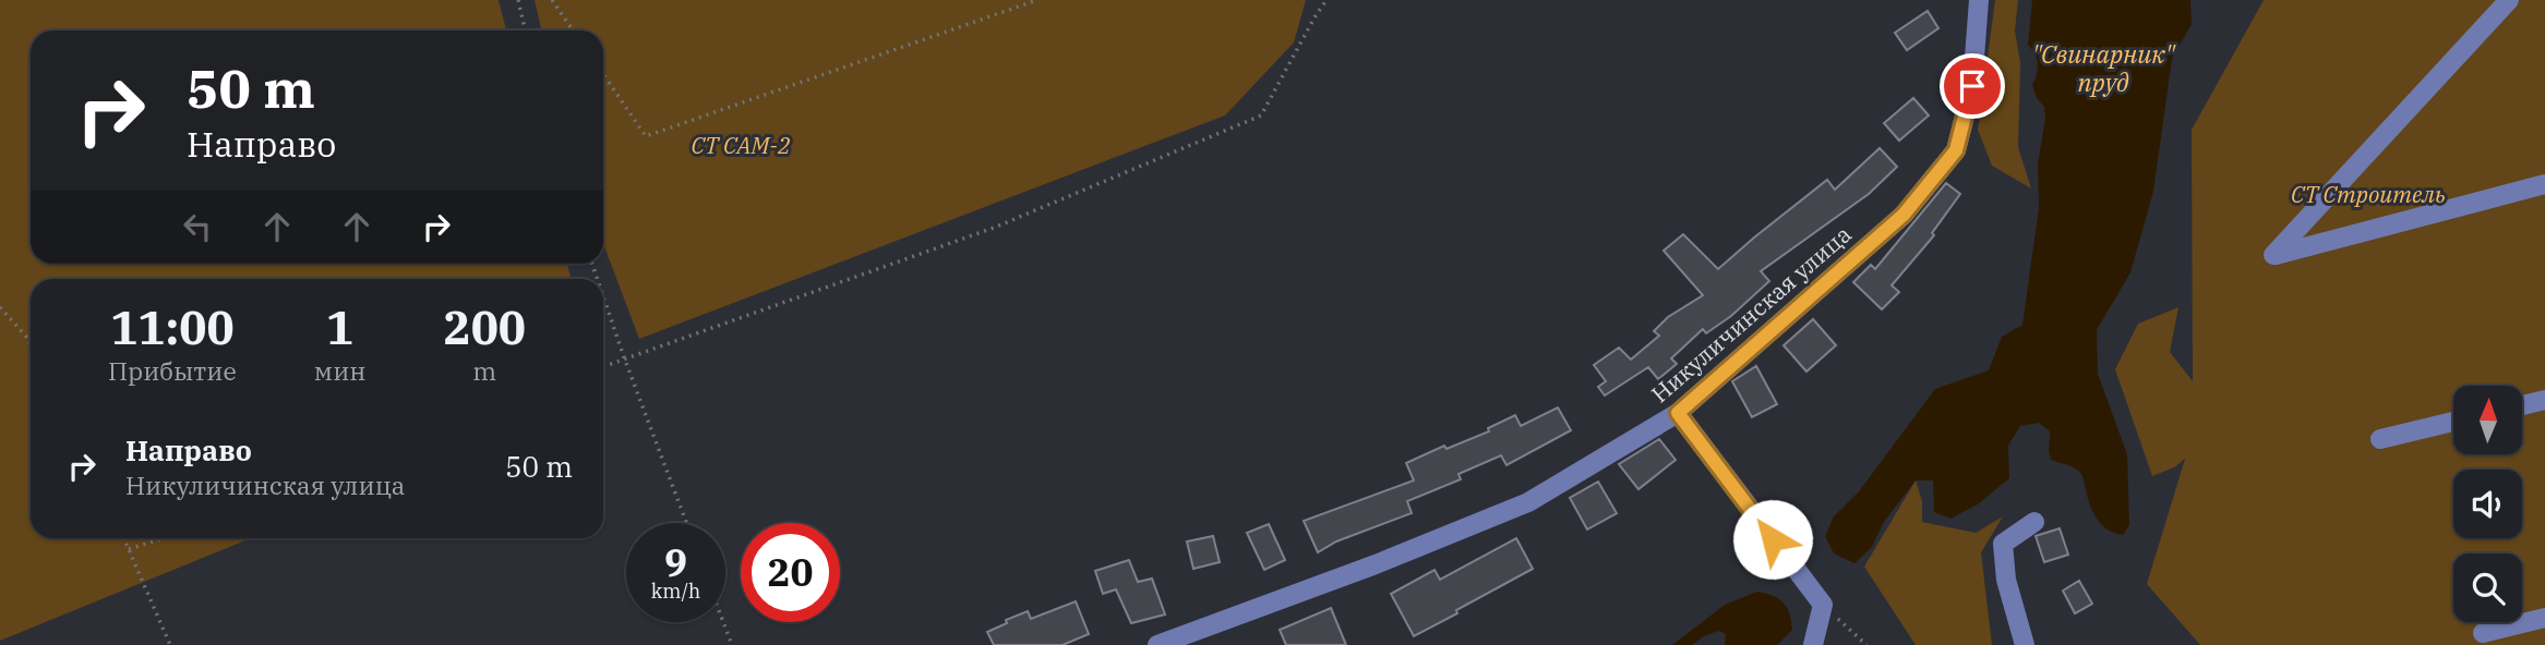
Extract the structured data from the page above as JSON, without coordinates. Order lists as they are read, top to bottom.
{
  "streets": {
    "street": ["Никуличинская улица"]
  },
  "water": ["\"Свинарник\" пруд"],
  "parks": ["СТ САМ-2", "СТ Строитель"],
  "north": "top",
  "page": {
    "turn": ["50 m", "Направо"],
    "eta": [
      "11:00",
      "Прибытие",
      "1",
      "мин",
      "200",
      "m"
    ],
    "list": [
      {
        "name": "Направо",
        "note": "Никуличинская улица",
        "value": "50 m"
      }
    ],
    "speed": "9 km/h",
    "limit": "20"
  }
}
